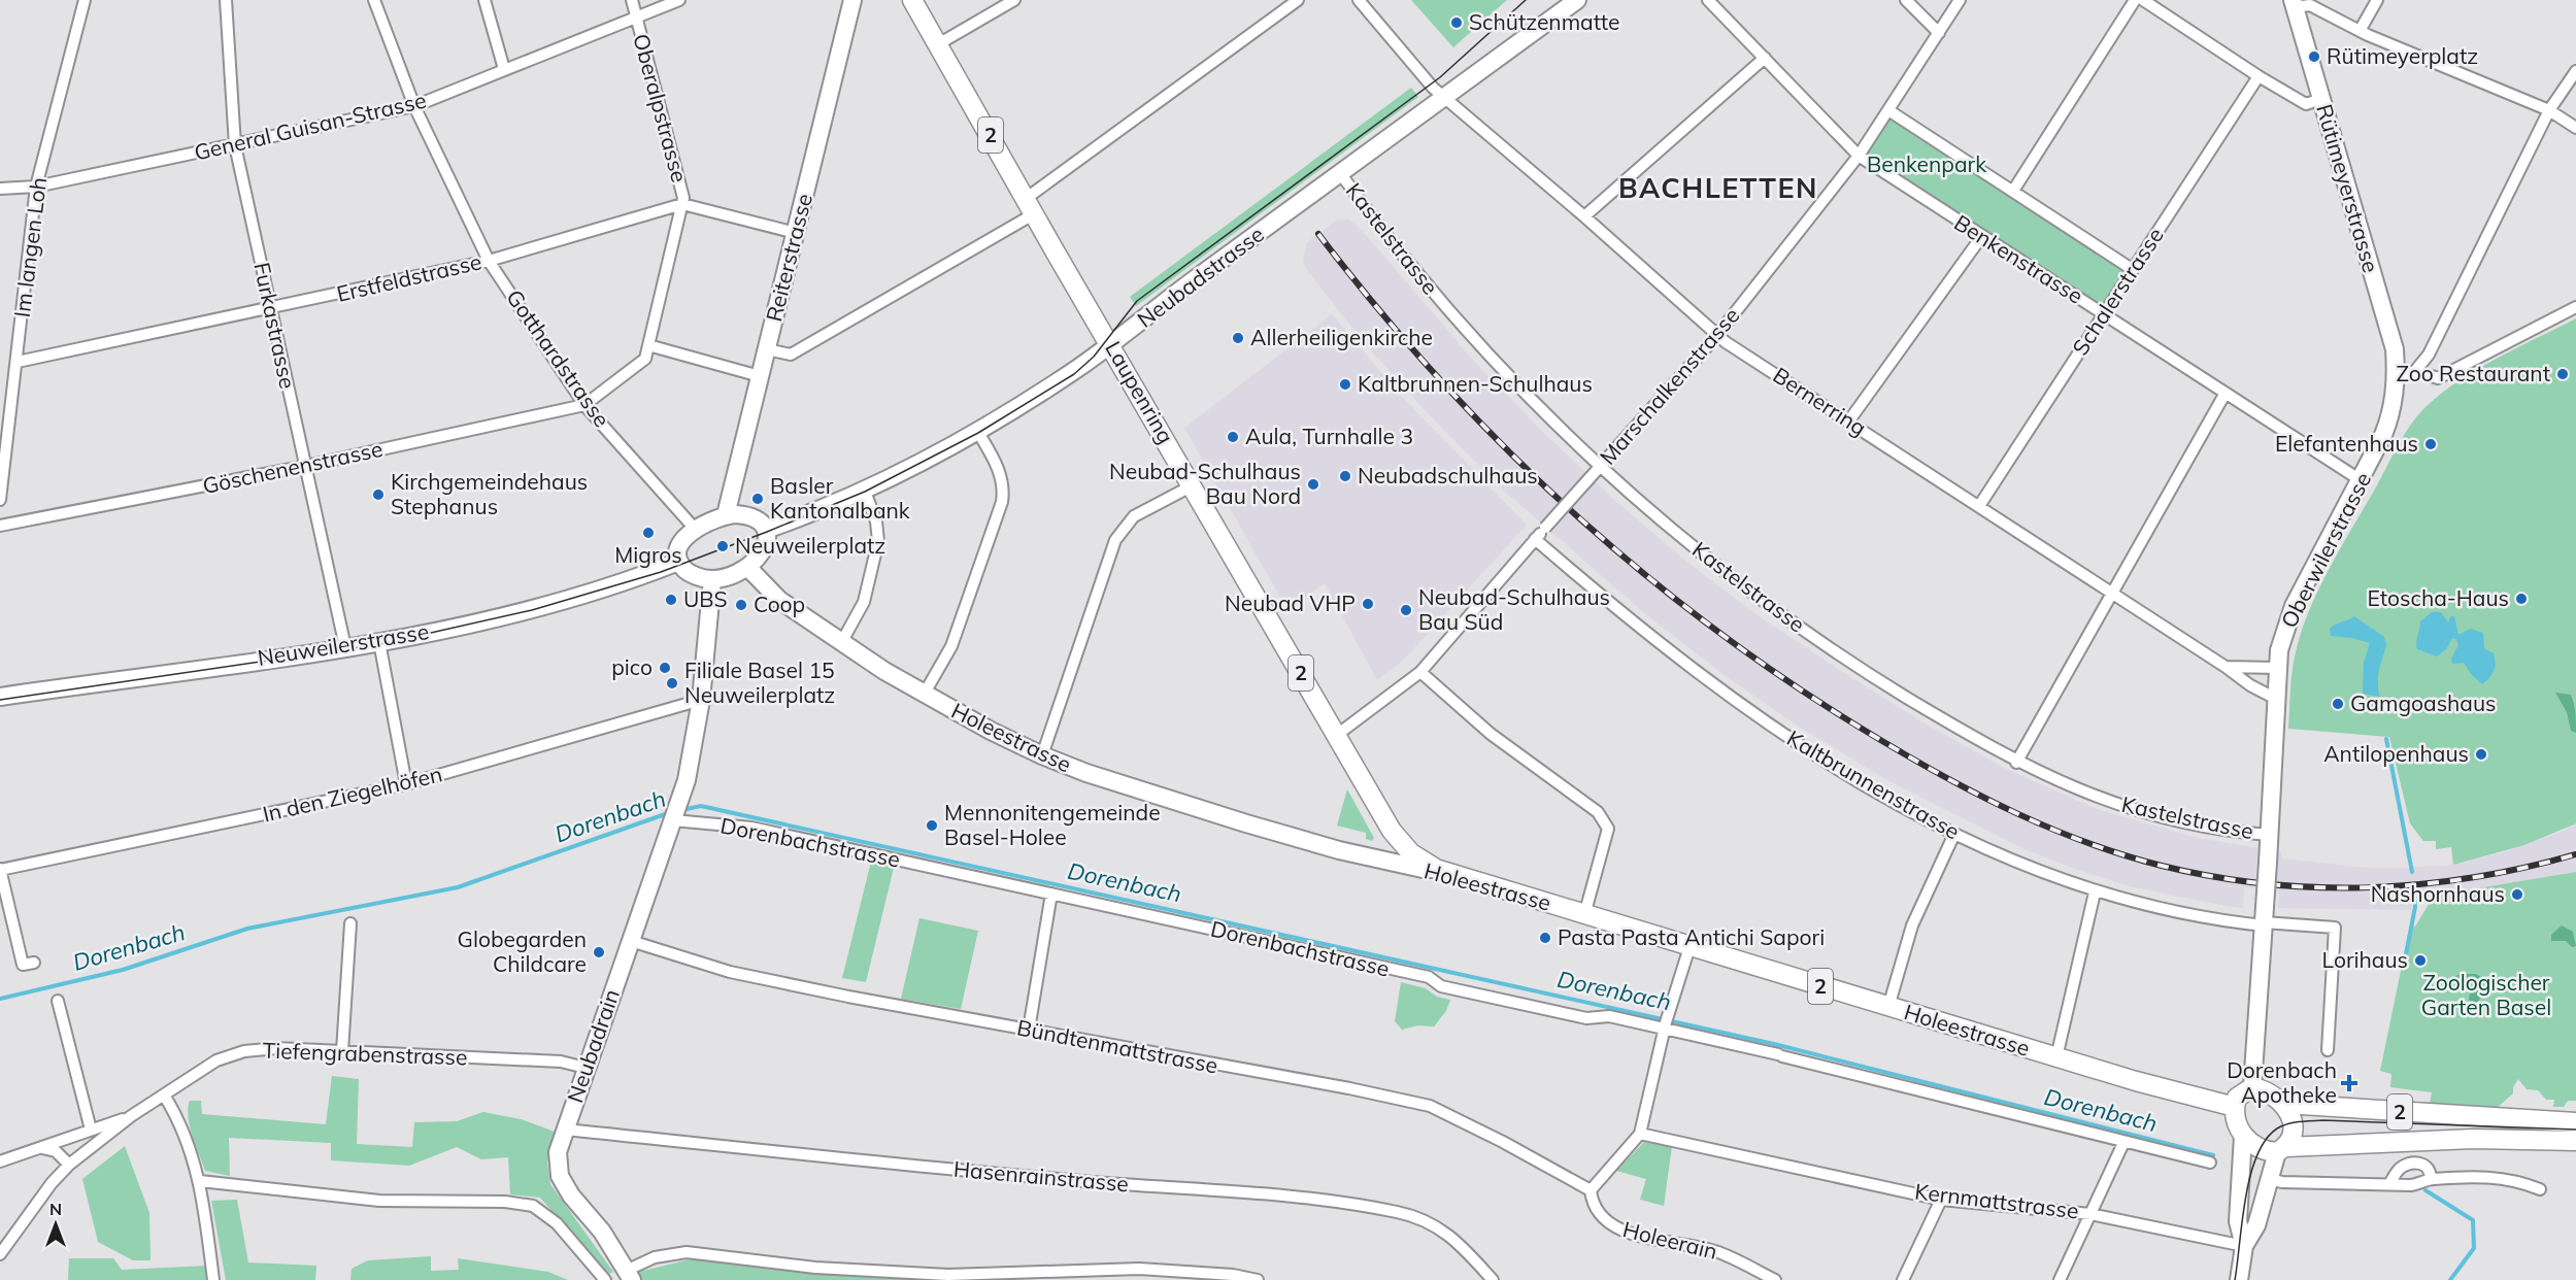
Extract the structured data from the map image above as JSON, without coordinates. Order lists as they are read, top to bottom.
{
  "streets": {
    "main road": ["2", "Laupenring", "Holeestrasse"],
    "street": [
      "Oberalpstrasse",
      "General Guisan-Strasse",
      "Rütimeyerstrasse",
      "Kastelstrasse",
      "Im langen Loh",
      "Reiterstrasse",
      "Benkenstrasse",
      "Neubadstrasse",
      "Erstfeldstrasse",
      "Schalerstrasse",
      "Furkastrasse",
      "Gotthardstrasse",
      "Marschalkenstrasse",
      "Bernerring",
      "Göschenenstrasse",
      "Oberwilerstrasse",
      "Neuweilerstrasse",
      "Kaltbrunnenstrasse",
      "In den Ziegelhöfen",
      "Dorenbachstrasse",
      "Neubadrain",
      "Bündtenmattstrasse",
      "Tiefengrabenstrasse",
      "Hasenrainstrasse",
      "Kernmattstrasse",
      "Holeerain"
    ]
  },
  "crossings": [
    ["Oberalpstrasse", "General Guisan-Strasse"],
    ["Oberalpstrasse", "Erstfeldstrasse"],
    ["Oberalpstrasse", "Gotthardstrasse"],
    ["Oberalpstrasse", "Göschenenstrasse"],
    ["General Guisan-Strasse", "Im langen Loh"],
    ["General Guisan-Strasse", "Furkastrasse"],
    ["General Guisan-Strasse", "Gotthardstrasse"],
    ["2", "Oberwilerstrasse"],
    ["2", "Holeestrasse"],
    ["Rütimeyerstrasse", "Oberwilerstrasse"],
    ["Kastelstrasse", "Neubadstrasse"],
    ["Kastelstrasse", "Marschalkenstrasse"],
    ["Kastelstrasse", "Oberwilerstrasse"],
    ["Im langen Loh", "Erstfeldstrasse"],
    ["Reiterstrasse", "Neubadstrasse"],
    ["Reiterstrasse", "Gotthardstrasse"],
    ["Reiterstrasse", "Neuweilerstrasse"],
    ["Reiterstrasse", "Holeestrasse"],
    ["Benkenstrasse", "Schalerstrasse"],
    ["Benkenstrasse", "Marschalkenstrasse"],
    ["Benkenstrasse", "Oberwilerstrasse"],
    ["Neubadstrasse", "Gotthardstrasse"],
    ["Neubadstrasse", "Laupenring"],
    ["Neubadstrasse", "Bernerring"],
    ["Neubadstrasse", "Neuweilerstrasse"],
    ["Neubadstrasse", "Holeestrasse"],
    ["Erstfeldstrasse", "Furkastrasse"],
    ["Erstfeldstrasse", "Gotthardstrasse"],
    ["Schalerstrasse", "Bernerring"],
    ["Furkastrasse", "Göschenenstrasse"],
    ["Furkastrasse", "Neuweilerstrasse"],
    ["Gotthardstrasse", "Göschenenstrasse"],
    ["Gotthardstrasse", "Neuweilerstrasse"],
    ["Gotthardstrasse", "Holeestrasse"],
    ["Marschalkenstrasse", "Laupenring"],
    ["Marschalkenstrasse", "Bernerring"],
    ["Marschalkenstrasse", "Kaltbrunnenstrasse"],
    ["Laupenring", "Holeestrasse"],
    ["Bernerring", "Oberwilerstrasse"],
    ["Oberwilerstrasse", "Holeestrasse"],
    ["Oberwilerstrasse", "Kaltbrunnenstrasse"],
    ["Neuweilerstrasse", "Holeestrasse"],
    ["In den Ziegelhöfen", "Neubadrain"],
    ["Dorenbachstrasse", "Neubadrain"],
    ["Neubadrain", "Bündtenmattstrasse"],
    ["Neubadrain", "Tiefengrabenstrasse"],
    ["Neubadrain", "Hasenrainstrasse"],
    ["Bündtenmattstrasse", "Holeerain"]
  ],
  "districts": ["BACHLETTEN"],
  "water": ["Dorenbach"],
  "parks": ["Benkenpark", "Zoologischer Garten Basel"],
  "places": {
    "other": [
      "Schützenmatte",
      "Rütimeyerplatz",
      "Allerheiligenkirche",
      "Zoo Restaurant",
      "Kaltbrunnen-Schulhaus",
      "Aula, Turnhalle 3",
      "Elefantenhaus",
      "Neubadschulhaus",
      "Neubad-Schulhaus Bau Nord",
      "Kirchgemeindehaus Stephanus",
      "Basler Kantonalbank",
      "Migros",
      "Neuweilerplatz",
      "Etoscha-Haus",
      "UBS",
      "Neubad VHP",
      "Coop",
      "Neubad-Schulhaus Bau Süd",
      "pico",
      "Filiale Basel 15 Neuweilerplatz",
      "Gamgoashaus",
      "Antilopenhaus",
      "Mennonitengemeinde Basel-Holee",
      "Nashornhaus",
      "Pasta Pasta Antichi Sapori",
      "Globegarden Childcare",
      "Lorihaus"
    ],
    "health": ["Dorenbach Apotheke"]
  },
  "north": "top"
}
